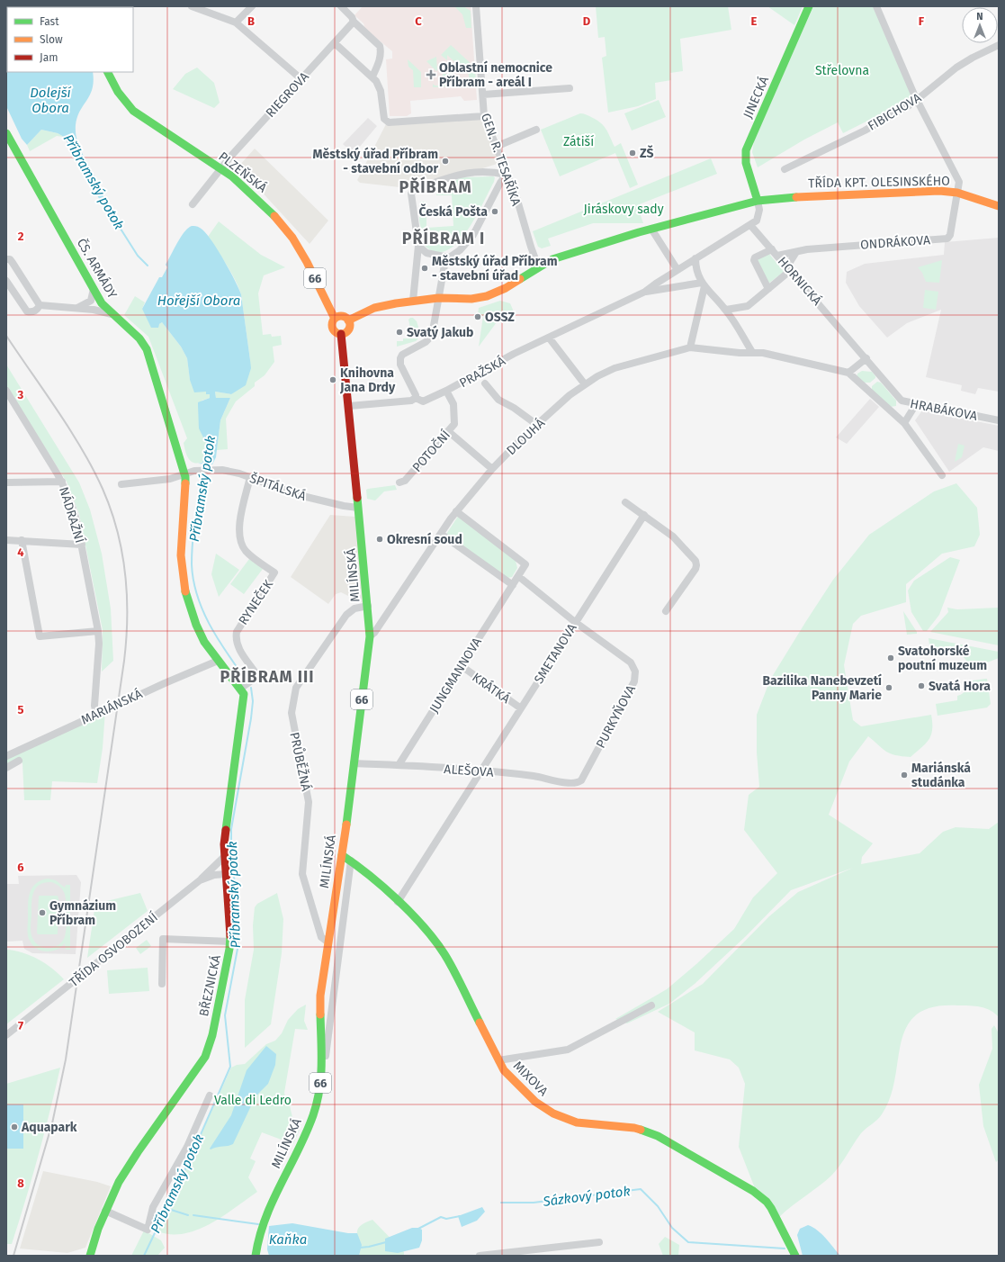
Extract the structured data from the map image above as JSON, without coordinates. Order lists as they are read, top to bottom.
{
  "streets": {
    "street": [
      "RIEGROVA",
      "JINECKÁ",
      "FIBICHOVA",
      "GEN. R. TESAŘÍKA",
      "PLZEŇSKÁ",
      "TŘÍDA KPT. OLESINSKÉHO",
      "ONDRÁKOVA",
      "ČS. ARMÁDY",
      "66",
      "HORNICKÁ",
      "PRAŽSKÁ",
      "HRABÁKOVA",
      "DLOUHÁ",
      "POTOČNÍ",
      "ŠPITÁLSKÁ",
      "NÁDRAŽNÍ",
      "MILÍNSKÁ",
      "RYNEČEK",
      "SMETANOVA",
      "JUNGMANNOVA",
      "KRÁTKÁ",
      "MARIÁNSKÁ",
      "PURKYŇOVA",
      "PRŮBĚŽNÁ",
      "ALEŠOVA",
      "TŘÍDA OSVOBOZENÍ",
      "BŘEZNICKÁ",
      "MIXOVA"
    ]
  },
  "crossings": [
    ["RIEGROVA", "PLZEŇSKÁ"],
    ["JINECKÁ", "TŘÍDA KPT. OLESINSKÉHO"],
    ["GEN. R. TESAŘÍKA", "TŘÍDA KPT. OLESINSKÉHO"],
    ["PLZEŇSKÁ", "TŘÍDA KPT. OLESINSKÉHO"],
    ["PLZEŇSKÁ", "66"],
    ["TŘÍDA KPT. OLESINSKÉHO", "ONDRÁKOVA"],
    ["TŘÍDA KPT. OLESINSKÉHO", "66"],
    ["ONDRÁKOVA", "HORNICKÁ"],
    ["ČS. ARMÁDY", "ŠPITÁLSKÁ"],
    ["ČS. ARMÁDY", "RYNEČEK"],
    ["ČS. ARMÁDY", "MARIÁNSKÁ"],
    ["ČS. ARMÁDY", "BŘEZNICKÁ"],
    ["66", "MILÍNSKÁ"],
    ["HORNICKÁ", "PRAŽSKÁ"],
    ["HORNICKÁ", "HRABÁKOVA"],
    ["PRAŽSKÁ", "POTOČNÍ"],
    ["DLOUHÁ", "MILÍNSKÁ"],
    ["DLOUHÁ", "JUNGMANNOVA"],
    ["ŠPITÁLSKÁ", "MILÍNSKÁ"],
    ["ŠPITÁLSKÁ", "RYNEČEK"],
    ["NÁDRAŽNÍ", "MARIÁNSKÁ"],
    ["MILÍNSKÁ", "PRŮBĚŽNÁ"],
    ["MILÍNSKÁ", "ALEŠOVA"],
    ["MILÍNSKÁ", "MIXOVA"],
    ["RYNEČEK", "BŘEZNICKÁ"],
    ["SMETANOVA", "KRÁTKÁ"],
    ["SMETANOVA", "PURKYŇOVA"],
    ["SMETANOVA", "ALEŠOVA"],
    ["SMETANOVA", "MIXOVA"],
    ["JUNGMANNOVA", "KRÁTKÁ"],
    ["JUNGMANNOVA", "PURKYŇOVA"],
    ["JUNGMANNOVA", "ALEŠOVA"],
    ["PURKYŇOVA", "ALEŠOVA"],
    ["TŘÍDA OSVOBOZENÍ", "BŘEZNICKÁ"]
  ],
  "districts": ["PŘÍBRAM", "PŘÍBRAM I", "PŘÍBRAM III"],
  "water": [
    "Dolejší Obora",
    "Příbramský potok",
    "Hořejší Obora",
    "Sázkový potok",
    "Kaňka"
  ],
  "parks": [
    "Střelovna",
    "Zátiší",
    "Jiráskovy sady",
    "Valle di Ledro"
  ],
  "places": {
    "health": ["Oblastní nemocnice Příbram - areál I"],
    "other": [
      "ZŠ",
      "Městský úřad Příbram - stavební odbor",
      "Česká Pošta",
      "Městský úřad Příbram - stavební úřad",
      "OSSZ",
      "Svatý Jakub",
      "Knihovna Jana Drdy",
      "Okresní soud",
      "Svatohorské poutní muzeum",
      "Svatá Hora",
      "Bazilika Nanebevzetí Panny Marie",
      "Mariánská studánka",
      "Gymnázium Příbram",
      "Aquapark"
    ]
  },
  "legend": ["Fast", "Slow", "Jam"],
  "north": "top",
  "grid": {
    "columns": [
      "B",
      "C",
      "D",
      "E",
      "F"
    ],
    "rows": [
      "2",
      "3",
      "4",
      "5",
      "6",
      "7",
      "8"
    ]
  }
}
